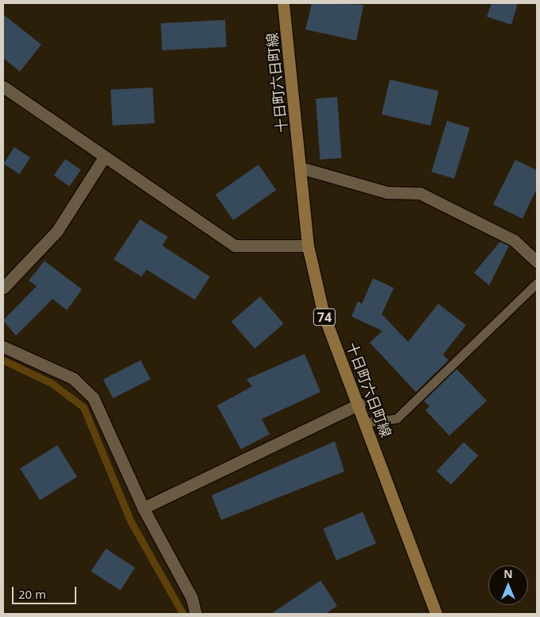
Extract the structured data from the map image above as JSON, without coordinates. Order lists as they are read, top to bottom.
{
  "streets": {
    "main road": ["十日町六日町線", "74"]
  },
  "scale_bar": "20 m",
  "north": "top"
}
